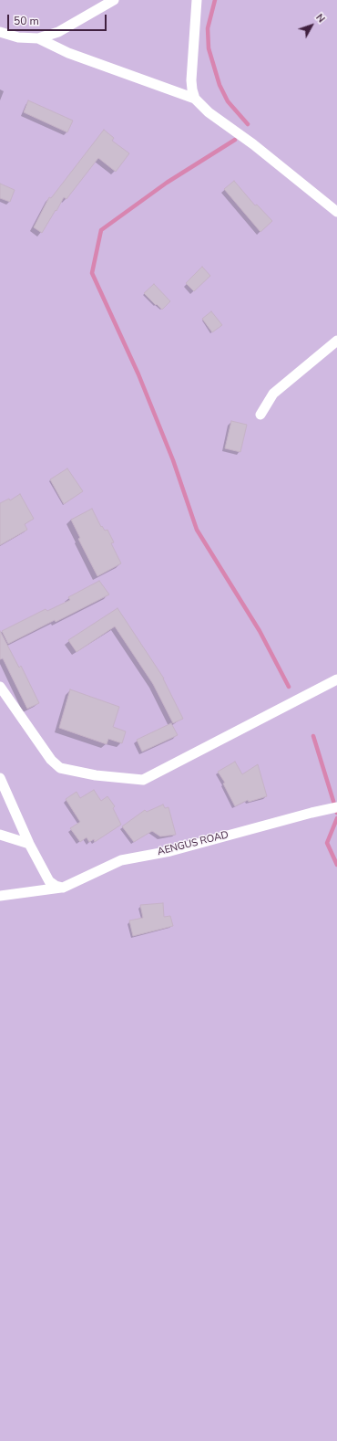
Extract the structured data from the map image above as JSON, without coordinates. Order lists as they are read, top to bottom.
{
  "streets": {
    "street": ["AENGUS ROAD"]
  },
  "scale_bar": "50 m",
  "north": "top right"
}
